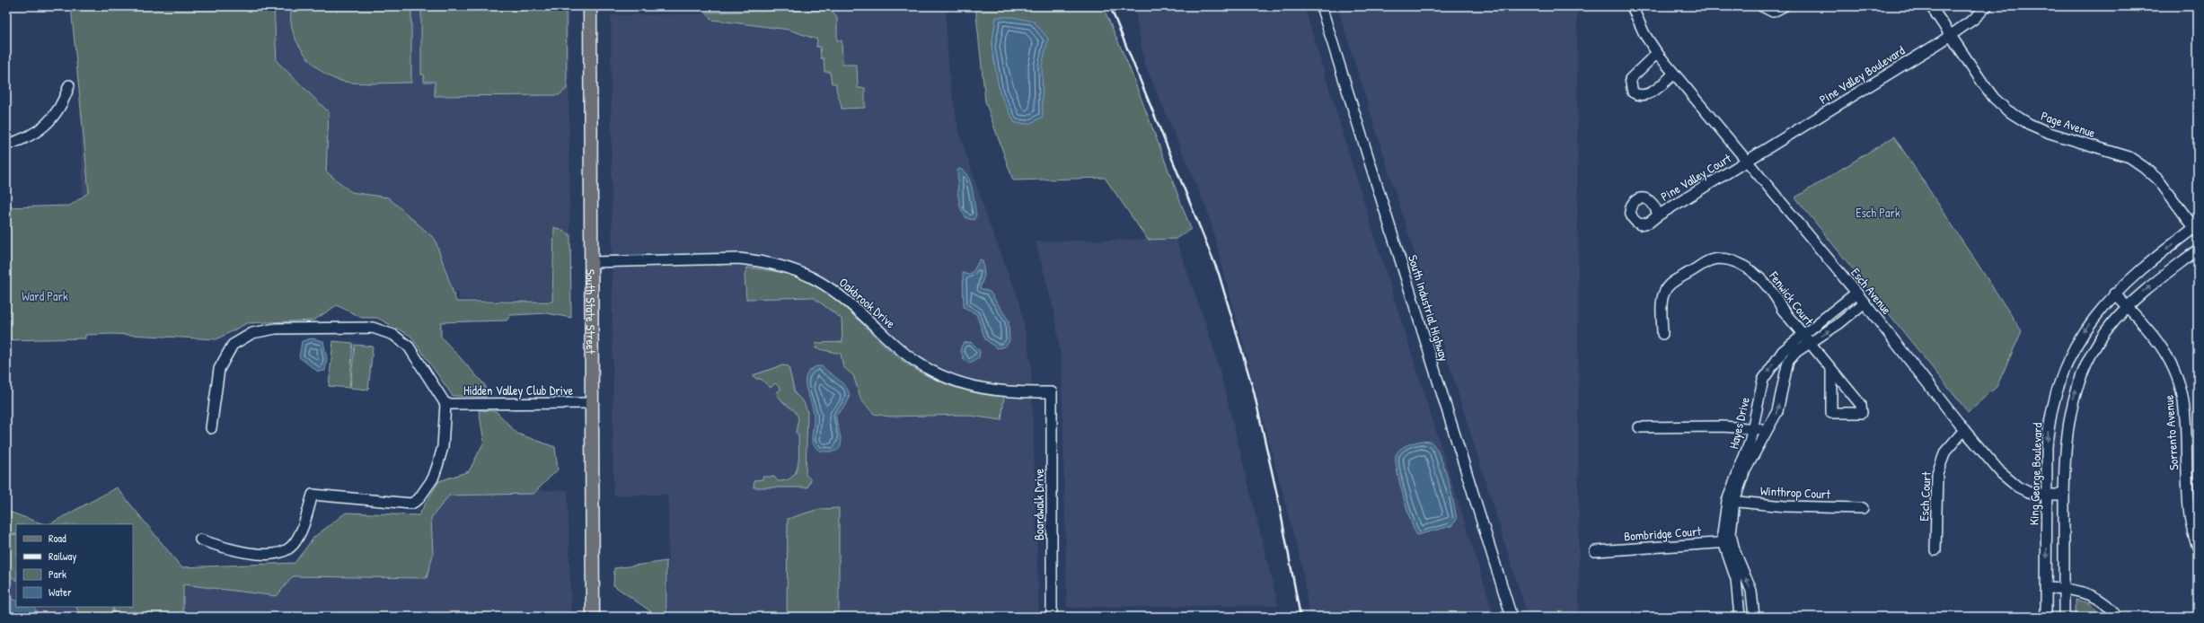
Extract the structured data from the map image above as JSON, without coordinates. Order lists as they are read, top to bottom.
{
  "streets": {
    "main road": ["South State Street"],
    "street": [
      "Pine Valley Boulevard",
      "Page Avenue",
      "Pine Valley Court",
      "Esch Avenue",
      "Fenwick Court",
      "Oakbrook Drive",
      "South Industrial Highway",
      "Hidden Valley Club Drive",
      "Hayes Drive",
      "Sorrento Avenue",
      "King George Boulevard",
      "Winthrop Court",
      "Esch Court",
      "Boardwalk Drive",
      "Bombridge Court"
    ]
  },
  "crossings": [
    ["Pine Valley Boulevard", "Page Avenue"],
    ["Pine Valley Boulevard", "Pine Valley Court"],
    ["Pine Valley Boulevard", "Esch Avenue"],
    ["Page Avenue", "King George Boulevard"],
    ["Pine Valley Court", "Esch Avenue"],
    ["Esch Avenue", "Hayes Drive"],
    ["Esch Avenue", "King George Boulevard"],
    ["Esch Avenue", "Esch Court"],
    ["Fenwick Court", "Hayes Drive"],
    ["Oakbrook Drive", "South State Street"],
    ["Oakbrook Drive", "Boardwalk Drive"],
    ["South State Street", "Hidden Valley Club Drive"],
    ["Hayes Drive", "Winthrop Court"],
    ["Hayes Drive", "Bombridge Court"],
    ["Sorrento Avenue", "King George Boulevard"]
  ],
  "parks": ["Esch Park", "Ward Park"],
  "legend": [
    "Road",
    "Railway",
    "Park",
    "Water"
  ]
}
